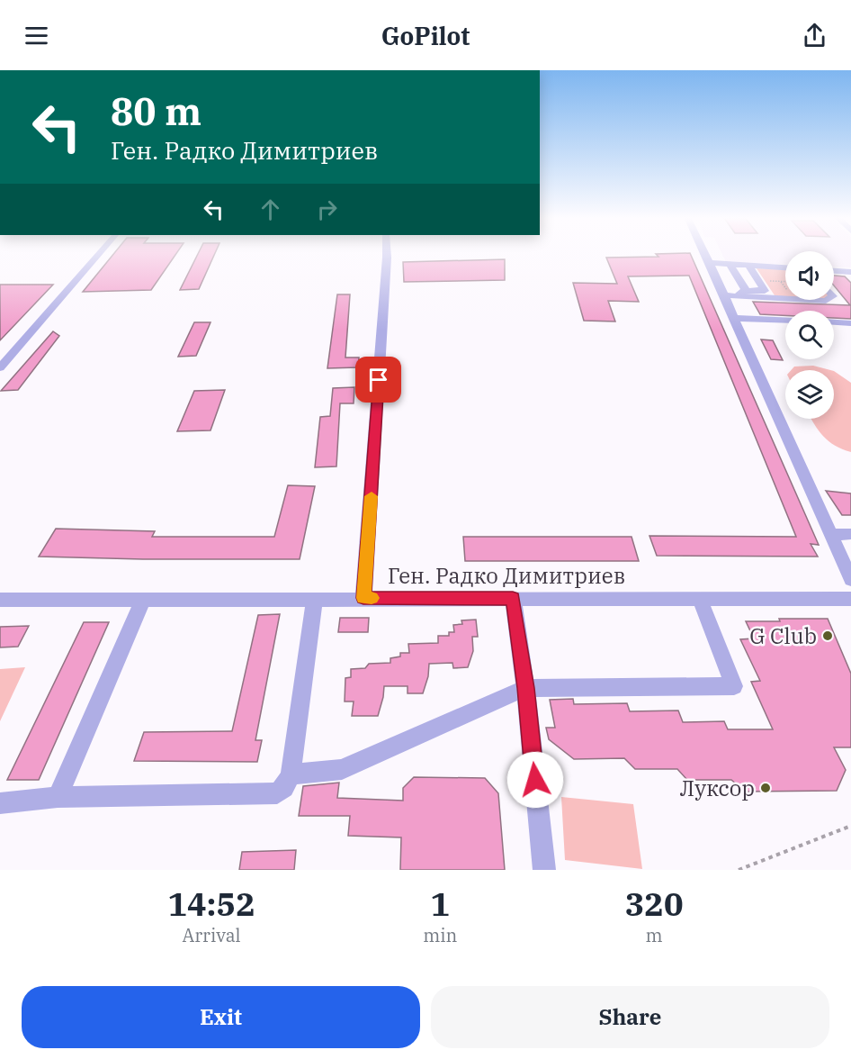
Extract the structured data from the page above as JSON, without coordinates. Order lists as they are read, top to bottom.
{
  "streets": {
    "street": ["Ген. Радко Димитриев"]
  },
  "places": ["G Club", "Луксор"],
  "page": {
    "header": "GoPilot",
    "turn": ["80 m", "Ген. Радко Димитриев"],
    "eta": [
      "14:52",
      "Arrival",
      "1",
      "min",
      "320",
      "m"
    ],
    "buttons": ["Exit", "Share"]
  }
}
